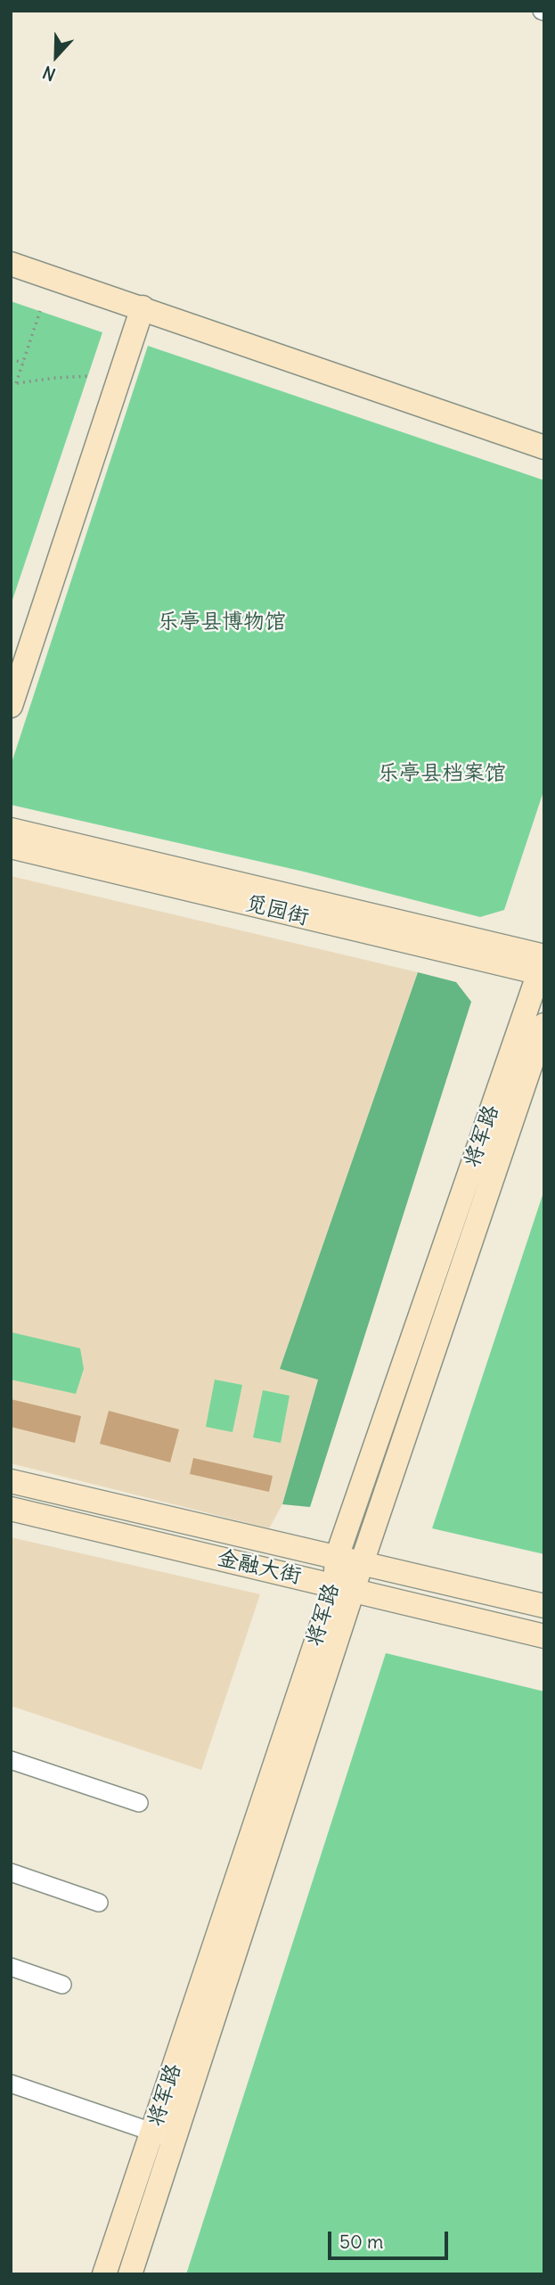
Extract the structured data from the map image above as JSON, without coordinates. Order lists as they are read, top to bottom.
{
  "streets": {
    "main road": ["觅园街", "将军路", "金融大街"]
  },
  "crossings": [
    ["觅园街", "将军路"],
    ["将军路", "金融大街"]
  ],
  "parks": ["乐亭县博物馆", "乐亭县档案馆"],
  "scale_bar": "50 m",
  "north": "bottom"
}
